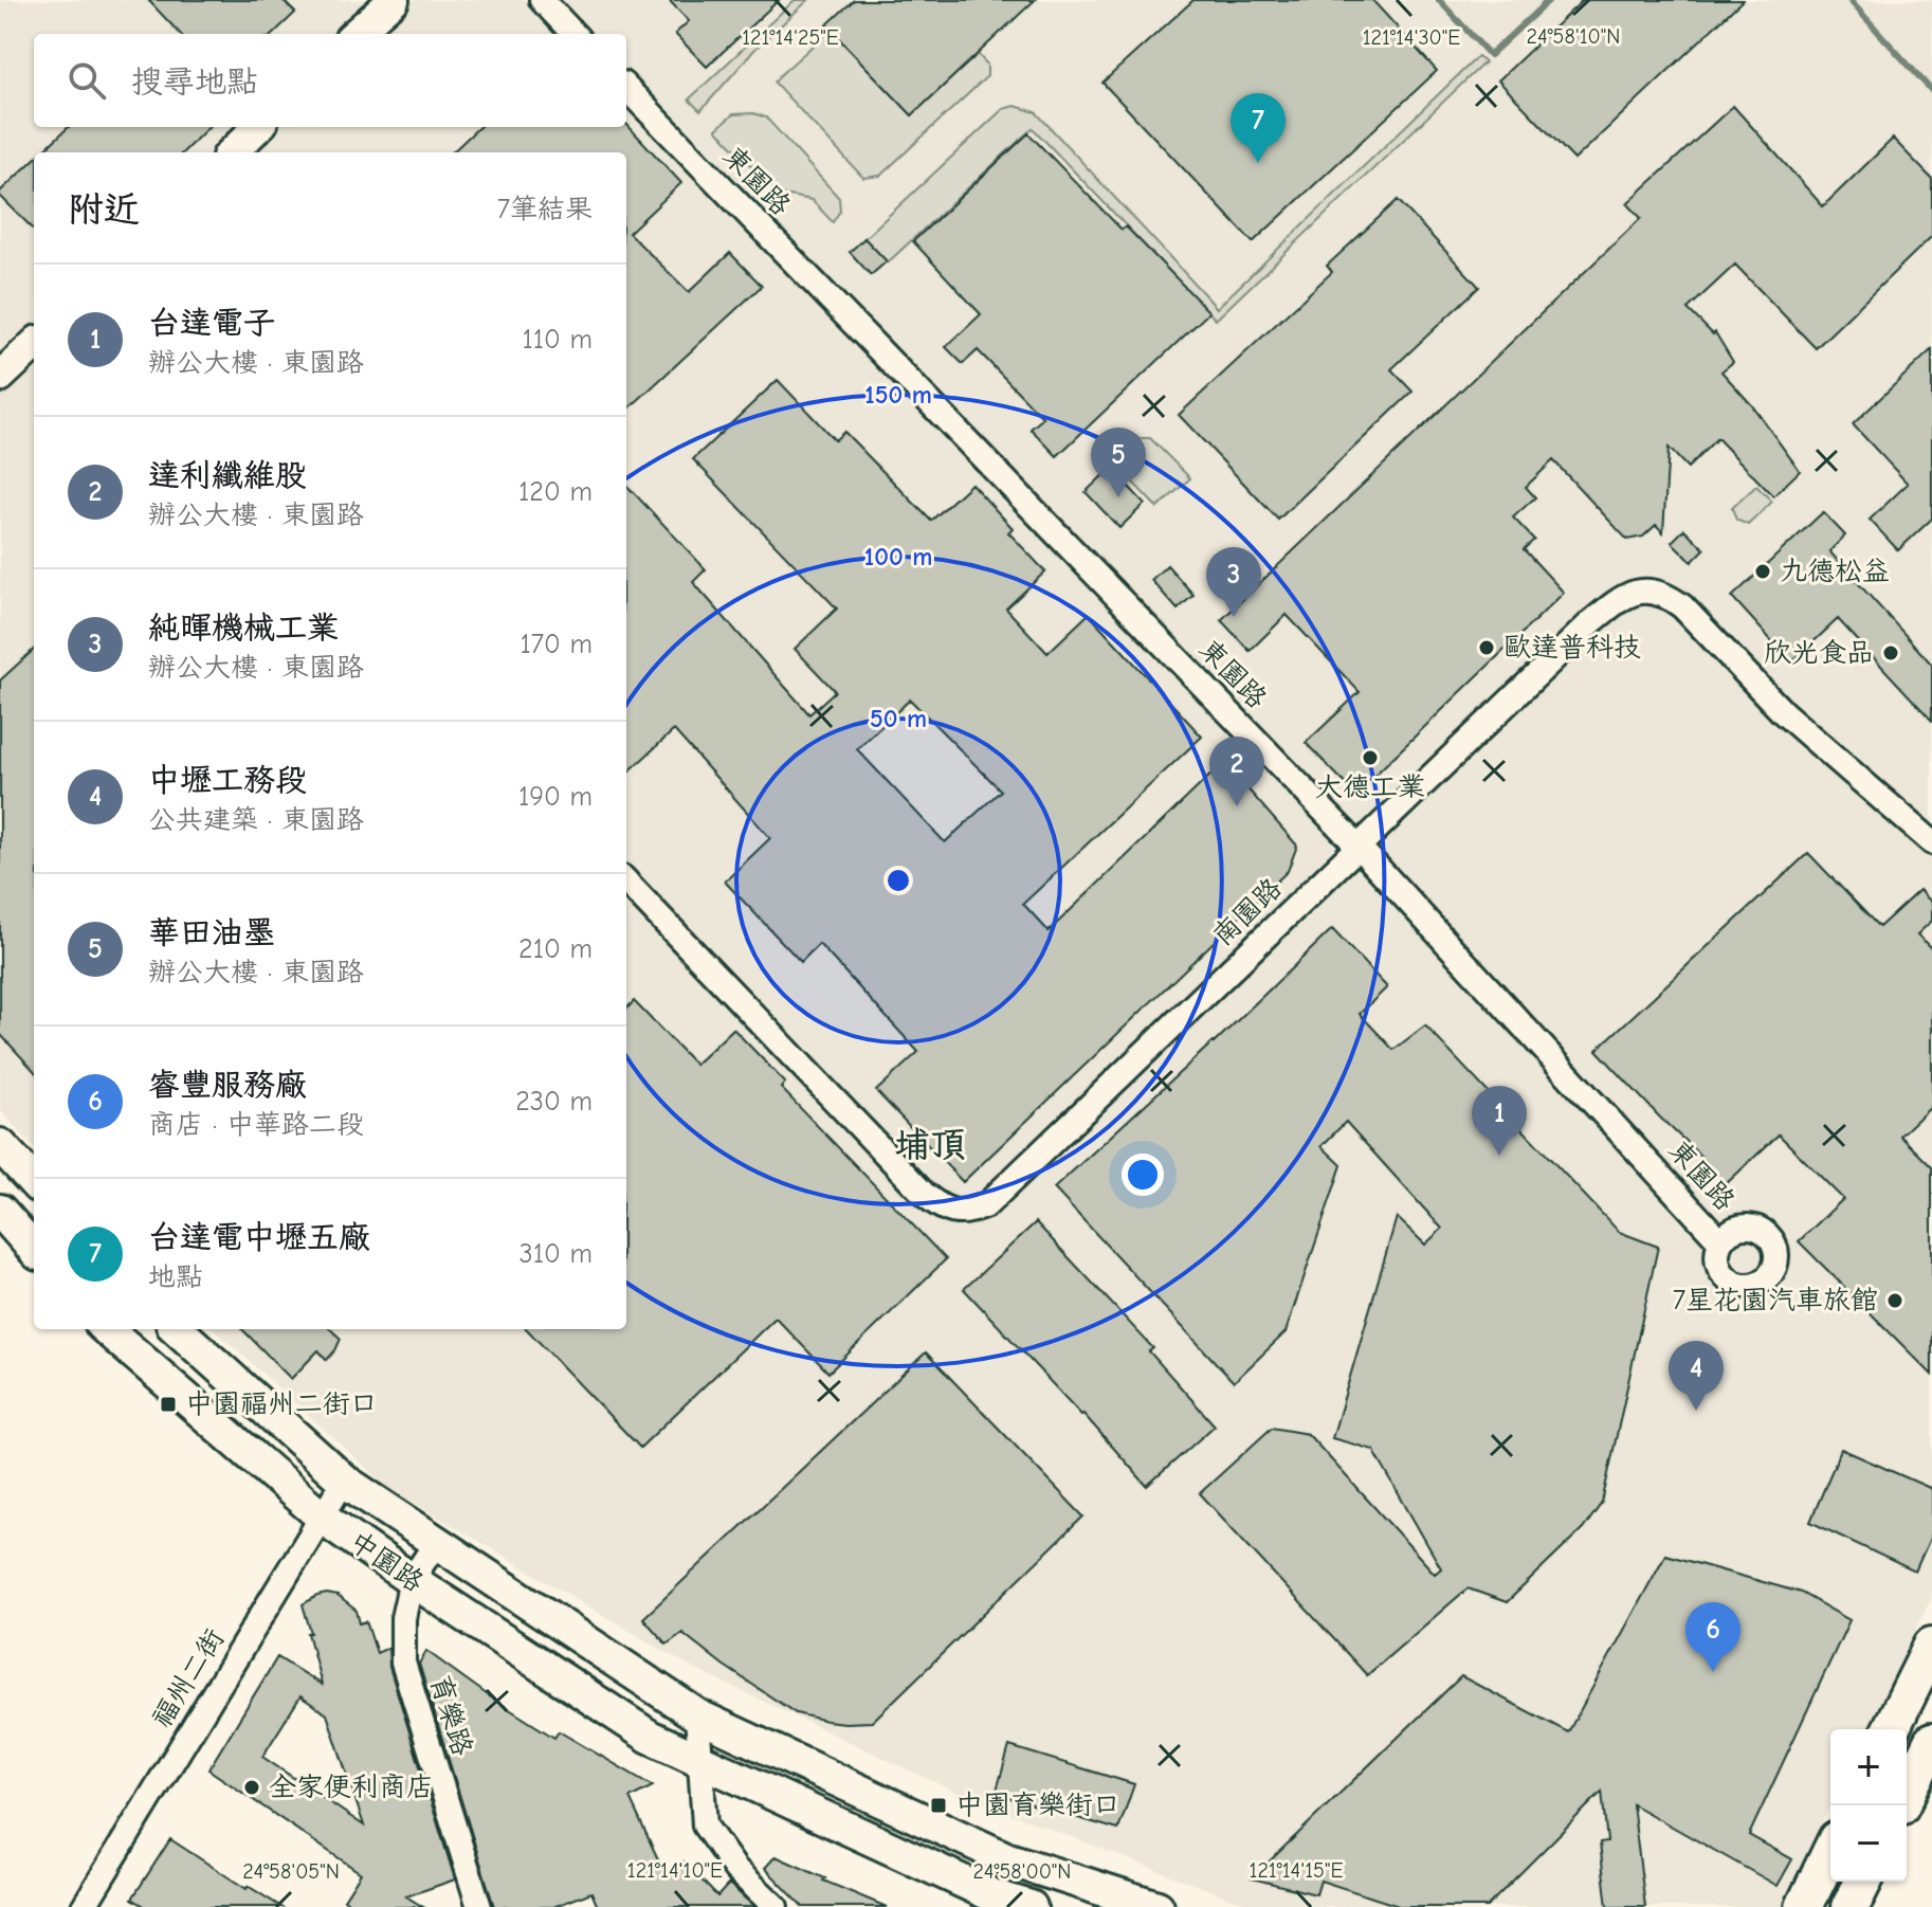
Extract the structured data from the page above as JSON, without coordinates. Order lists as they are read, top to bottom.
{
  "streets": {
    "main road": ["中園路"],
    "street": [
      "東園路",
      "南園路",
      "福州二街",
      "育樂路"
    ]
  },
  "crossings": [
    ["東園路", "南園路"],
    ["中園路", "福州二街"],
    ["中園路", "育樂路"]
  ],
  "districts": ["埔頂"],
  "places": {
    "other": [
      "九德松益",
      "歐達普科技",
      "欣光食品",
      "大德工業",
      "7星花園汽車旅館",
      "全家便利商店"
    ],
    "transit": ["中園福州二街口", "中園育樂街口"]
  },
  "page": {
    "search": "搜尋地點",
    "pins": [
      "7",
      "5",
      "3",
      "2",
      "1",
      "4",
      "6"
    ],
    "heading": ["附近", "7筆結果"],
    "list": [
      {
        "mark": "1",
        "name": "台達電子",
        "note": "辦公大樓 · 東園路",
        "value": "110 m"
      },
      {
        "mark": "2",
        "name": "達利纖維股",
        "note": "辦公大樓 · 東園路",
        "value": "120 m"
      },
      {
        "mark": "3",
        "name": "純暉機械工業",
        "note": "辦公大樓 · 東園路",
        "value": "170 m"
      },
      {
        "mark": "4",
        "name": "中壢工務段",
        "note": "公共建築 · 東園路",
        "value": "190 m"
      },
      {
        "mark": "5",
        "name": "華田油墨",
        "note": "辦公大樓 · 東園路",
        "value": "210 m"
      },
      {
        "mark": "6",
        "name": "睿豐服務廠",
        "note": "商店 · 中華路二段",
        "value": "230 m"
      },
      {
        "mark": "7",
        "name": "台達電中壢五廠",
        "note": "地點",
        "value": "310 m"
      }
    ],
    "map_buttons": ["+", "−"]
  },
  "coordinates": [
    "24°58'10\"N",
    "121°14'25\"E",
    "121°14'30\"E",
    "121°14'10\"E",
    "121°14'15\"E",
    "24°58'05\"N",
    "24°58'00\"N"
  ],
  "rings": ["150 m", "100 m", "50 m"]
}
